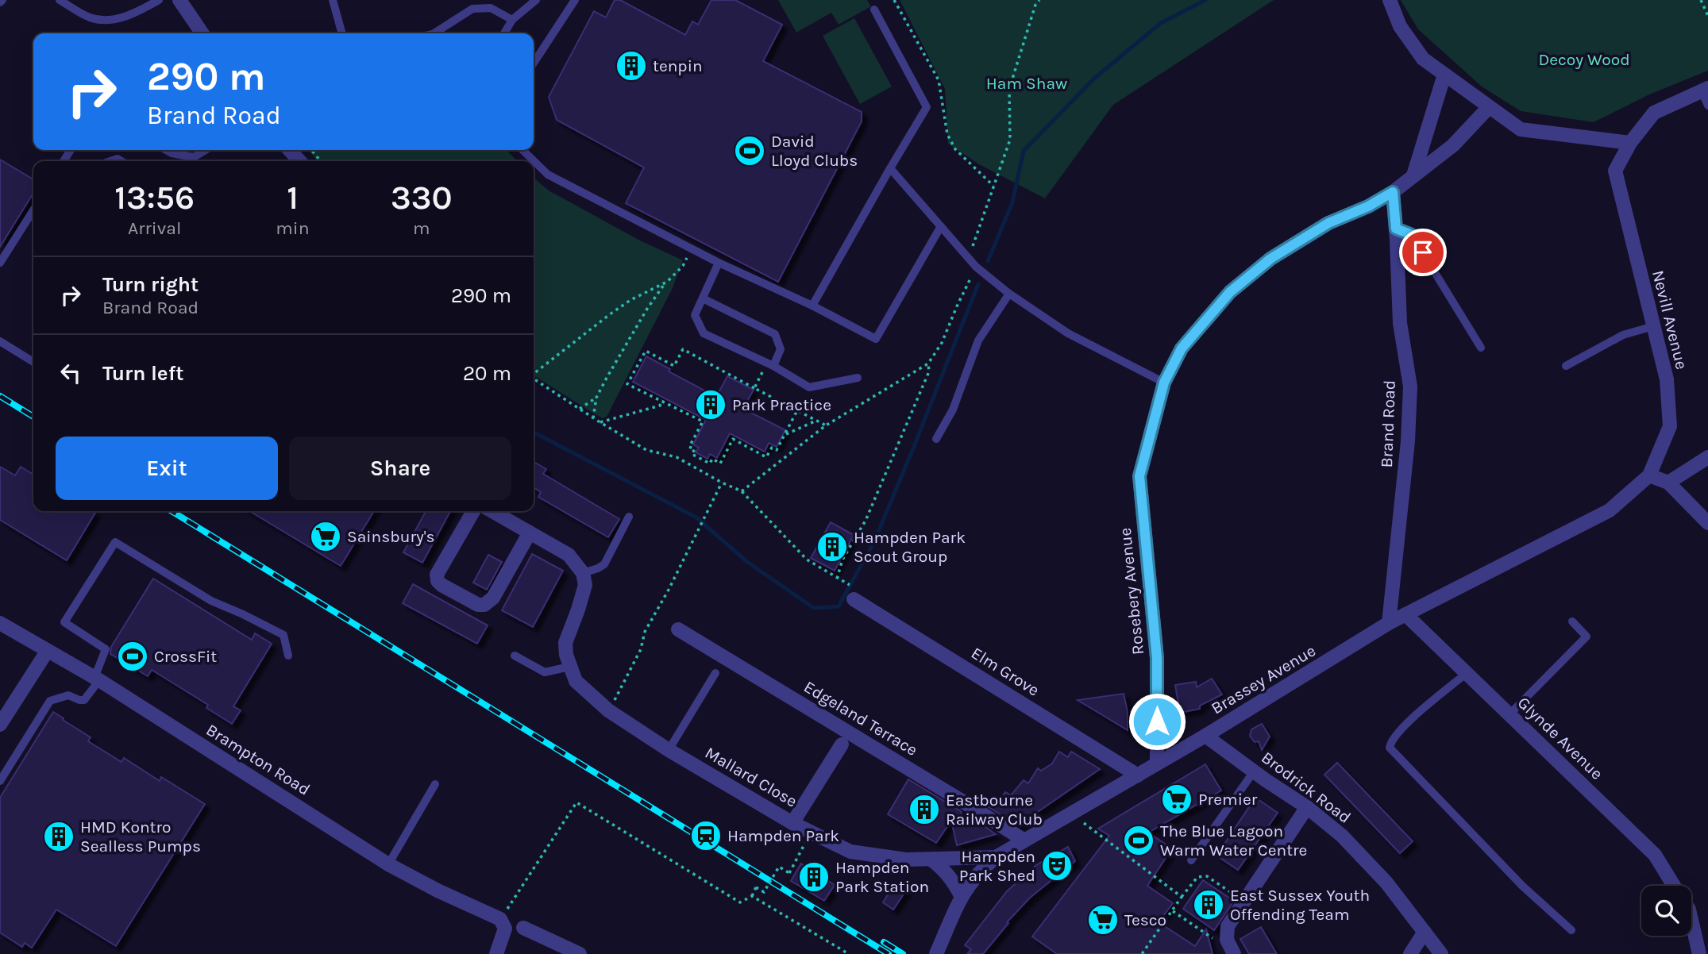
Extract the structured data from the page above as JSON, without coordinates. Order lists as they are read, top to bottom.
{
  "streets": {
    "street": [
      "Nevill Avenue",
      "Brand Road",
      "Rosebery Avenue",
      "Elm Grove",
      "Brassey Avenue",
      "Edgeland Terrace",
      "Glynde Avenue",
      "Brampton Road",
      "Mallard Close",
      "Brodrick Road"
    ]
  },
  "crossings": [
    ["Nevill Avenue", "Brassey Avenue"],
    ["Brand Road", "Rosebery Avenue"],
    ["Brand Road", "Brassey Avenue"],
    ["Rosebery Avenue", "Brassey Avenue"],
    ["Elm Grove", "Brassey Avenue"],
    ["Brassey Avenue", "Edgeland Terrace"],
    ["Brassey Avenue", "Glynde Avenue"],
    ["Brassey Avenue", "Brodrick Road"]
  ],
  "parks": ["Decoy Wood", "Ham Shaw"],
  "places": {
    "building": [
      "tenpin",
      "Park Practice",
      "Hampden Park Scout Group",
      "Eastbourne Railway Club",
      "HMD Kontro Sealless Pumps",
      "Hampden Park Station",
      "East Sussex Youth Offending Team"
    ],
    "sports": ["David Lloyd Clubs", "CrossFit", "The Blue Lagoon Warm Water Centre"],
    "supermarket": ["Sainsbury's", "Premier", "Tesco"],
    "station": ["Hampden Park"],
    "theatre": ["Hampden Park Shed"]
  },
  "page": {
    "turn": ["290 m", "Brand Road"],
    "eta": [
      "13:56",
      "Arrival",
      "1",
      "min",
      "330",
      "m"
    ],
    "list": [
      {
        "name": "Turn right",
        "note": "Brand Road",
        "value": "290 m"
      },
      {
        "name": "Turn left",
        "value": "20 m"
      }
    ],
    "buttons": ["Exit", "Share"]
  }
}
